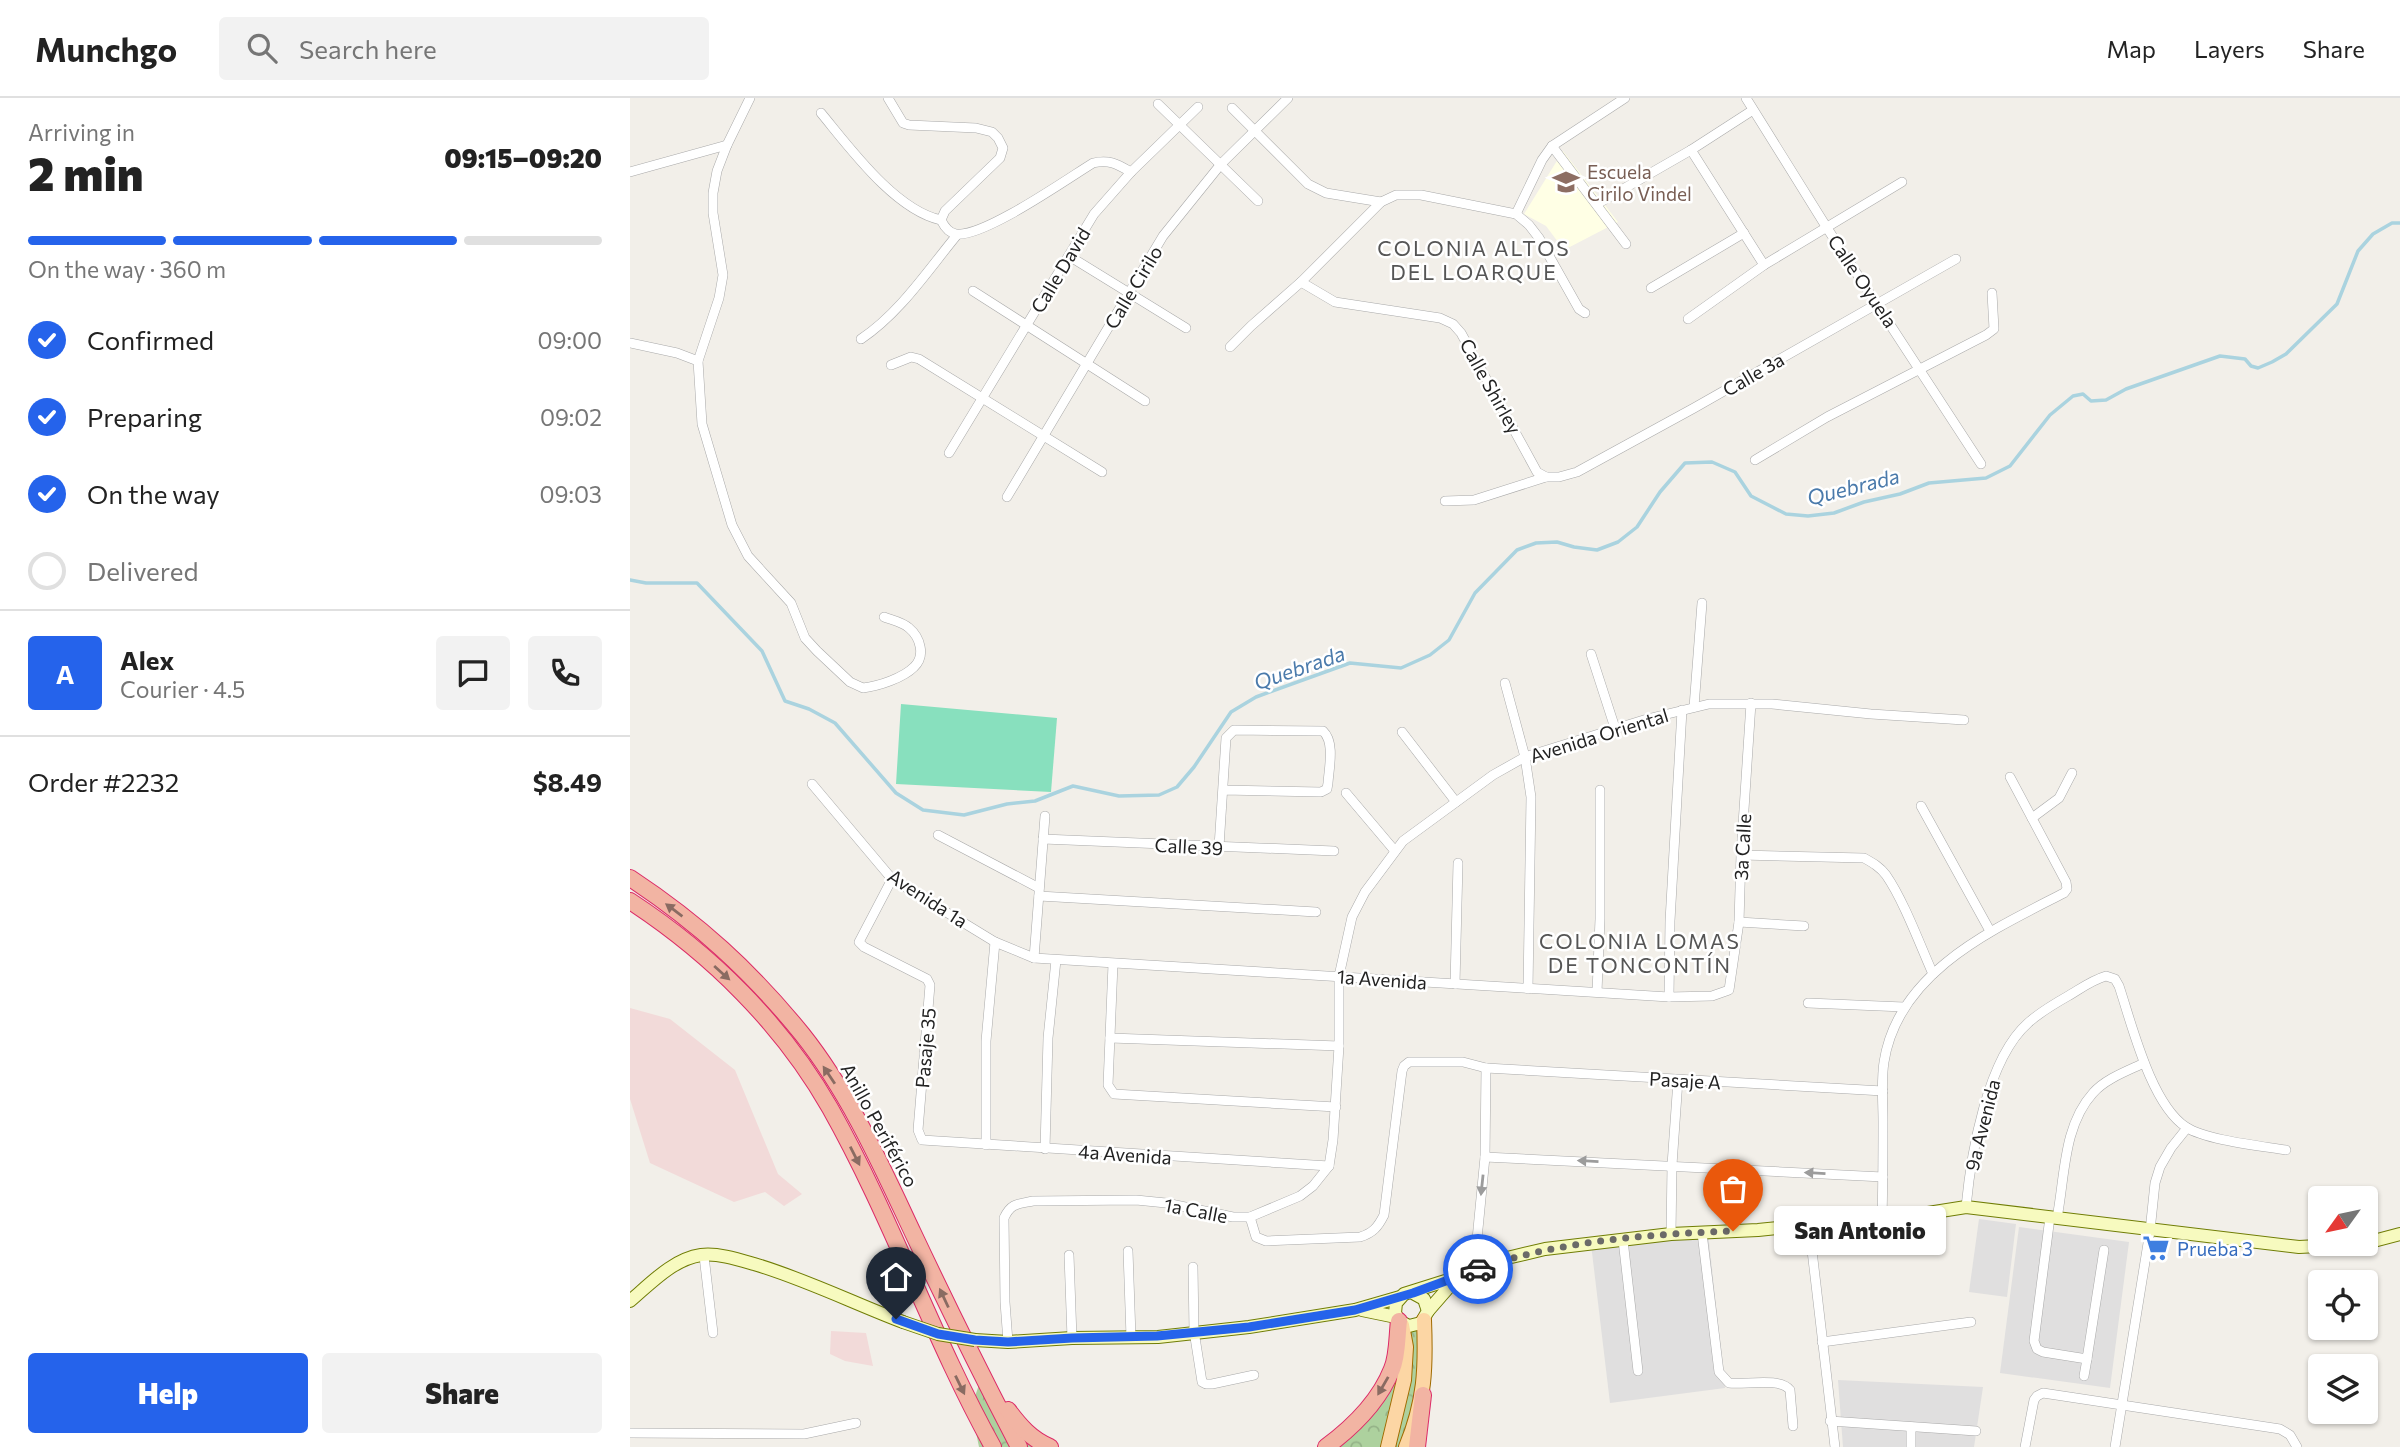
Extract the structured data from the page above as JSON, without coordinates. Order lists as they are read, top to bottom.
{
  "streets": {
    "highway": ["Anillo Periférico"],
    "street": [
      "Calle David",
      "Calle Oyuela",
      "Calle Cirilo",
      "Calle 3a",
      "Calle Shirley",
      "Avenida Oriental",
      "Calle 39",
      "3a Calle",
      "Avenida 1a",
      "1a Avenida",
      "Pasaje 35",
      "Pasaje A",
      "9a Avenida",
      "4a Avenida",
      "1a Calle"
    ]
  },
  "crossings": [
    ["Calle Oyuela", "Calle 3a"],
    ["Calle 3a", "Calle Shirley"],
    ["Avenida Oriental", "3a Calle"],
    ["Avenida Oriental", "1a Avenida"],
    ["Avenida Oriental", "4a Avenida"],
    ["3a Calle", "1a Avenida"],
    ["Avenida 1a", "1a Avenida"],
    ["Avenida 1a", "Pasaje 35"],
    ["Pasaje 35", "4a Avenida"],
    ["Pasaje A", "1a Calle"]
  ],
  "districts": ["COLONIA ALTOS DEL LOARQUE", "COLONIA LOMAS DE TONCONTÍN"],
  "water": ["Quebrada"],
  "places": {
    "school or university": ["Escuela Cirilo Vindel"],
    "other": ["San Antonio"],
    "supermarket": ["Prueba 3"]
  },
  "north": "bottom left",
  "page": {
    "header": "Munchgo",
    "search": "Search here",
    "nav": ["Map", "Layers", "Share"],
    "heading": ["2 min", "Arriving in", "09:15–09:20"],
    "panel": [
      "Alex",
      "Courier · 4.5",
      "Order #2232",
      "$8.49"
    ],
    "bar": "On the way · 360 m",
    "list": [
      ["Confirmed", "09:00"],
      ["Preparing", "09:02"],
      ["On the way", "09:03"],
      "Delivered"
    ],
    "round": "A",
    "bubble": "San Antonio",
    "buttons": ["Help", "Share"]
  }
}
